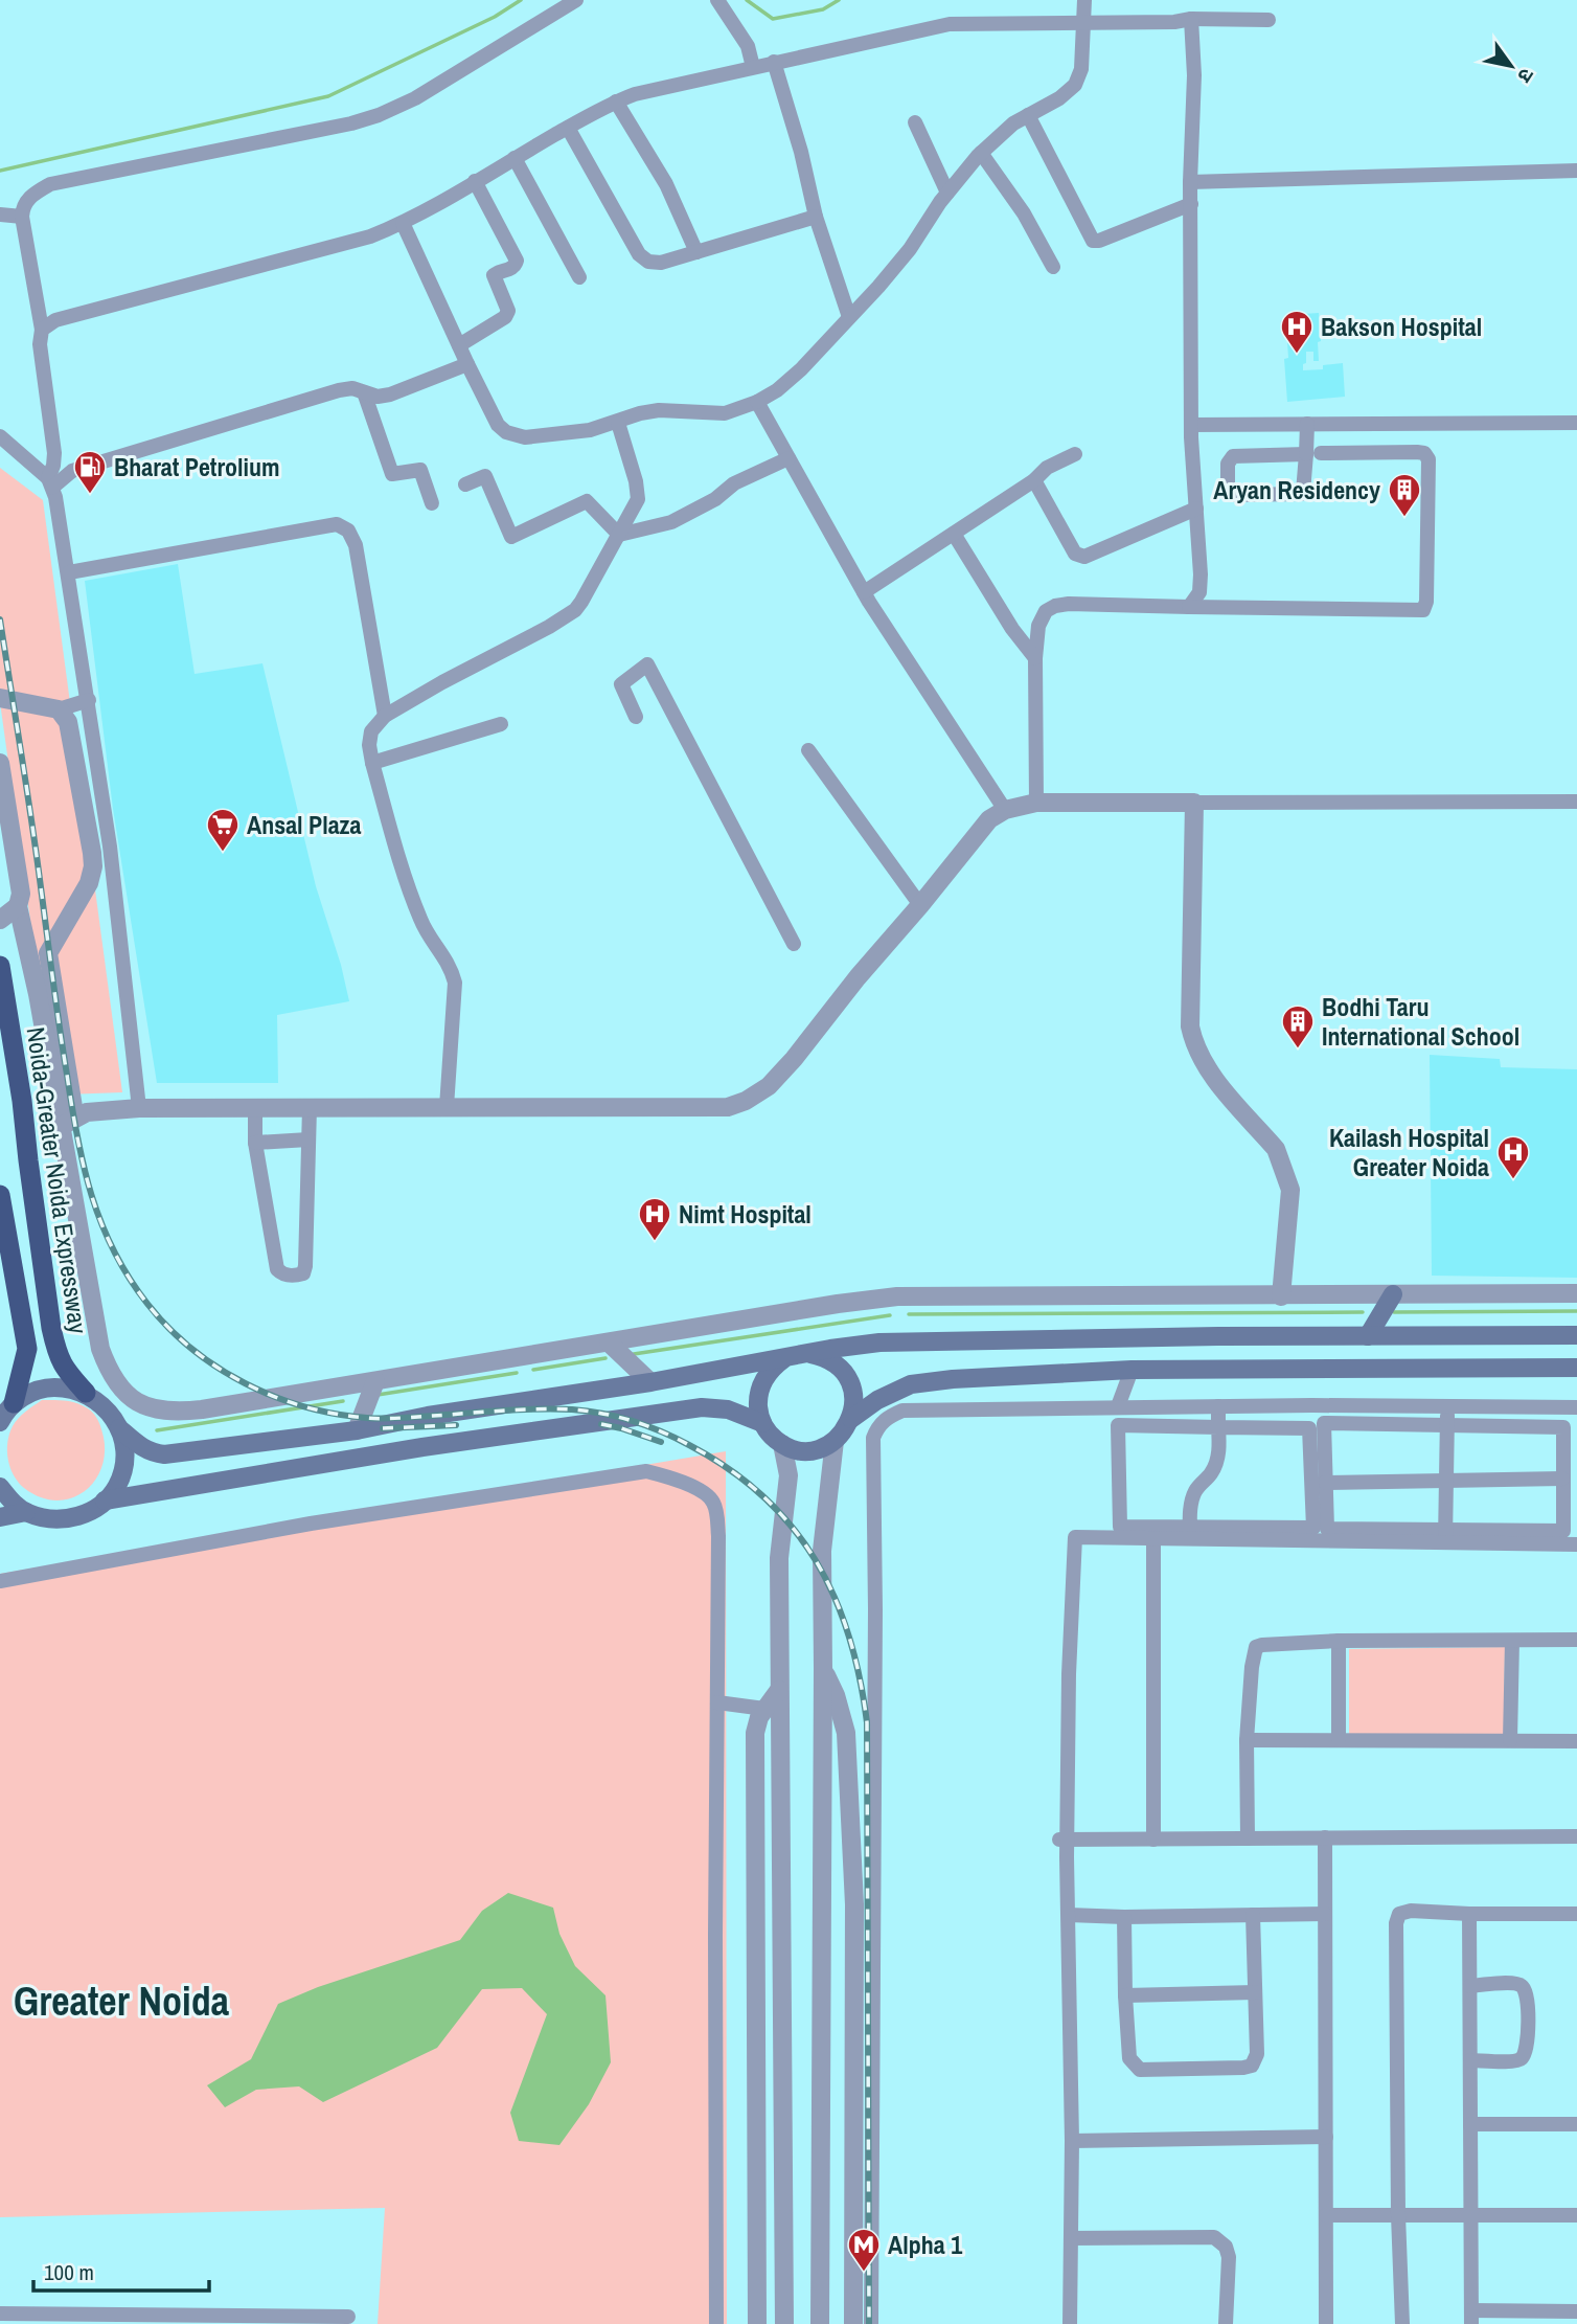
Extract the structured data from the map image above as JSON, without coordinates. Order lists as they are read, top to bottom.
{
  "streets": {
    "highway": ["Noida-Greater Noida Expressway"]
  },
  "districts": ["Greater Noida"],
  "places": {
    "hospital": ["Bakson Hospital", "Kailash Hospital Greater Noida", "Nimt Hospital"],
    "fuel station": ["Bharat Petrolium"],
    "building": ["Aryan Residency", "Bodhi Taru International School"],
    "supermarket": ["Ansal Plaza"],
    "metro station": ["Alpha 1"]
  },
  "scale_bar": "100 m",
  "north": "bottom right"
}
